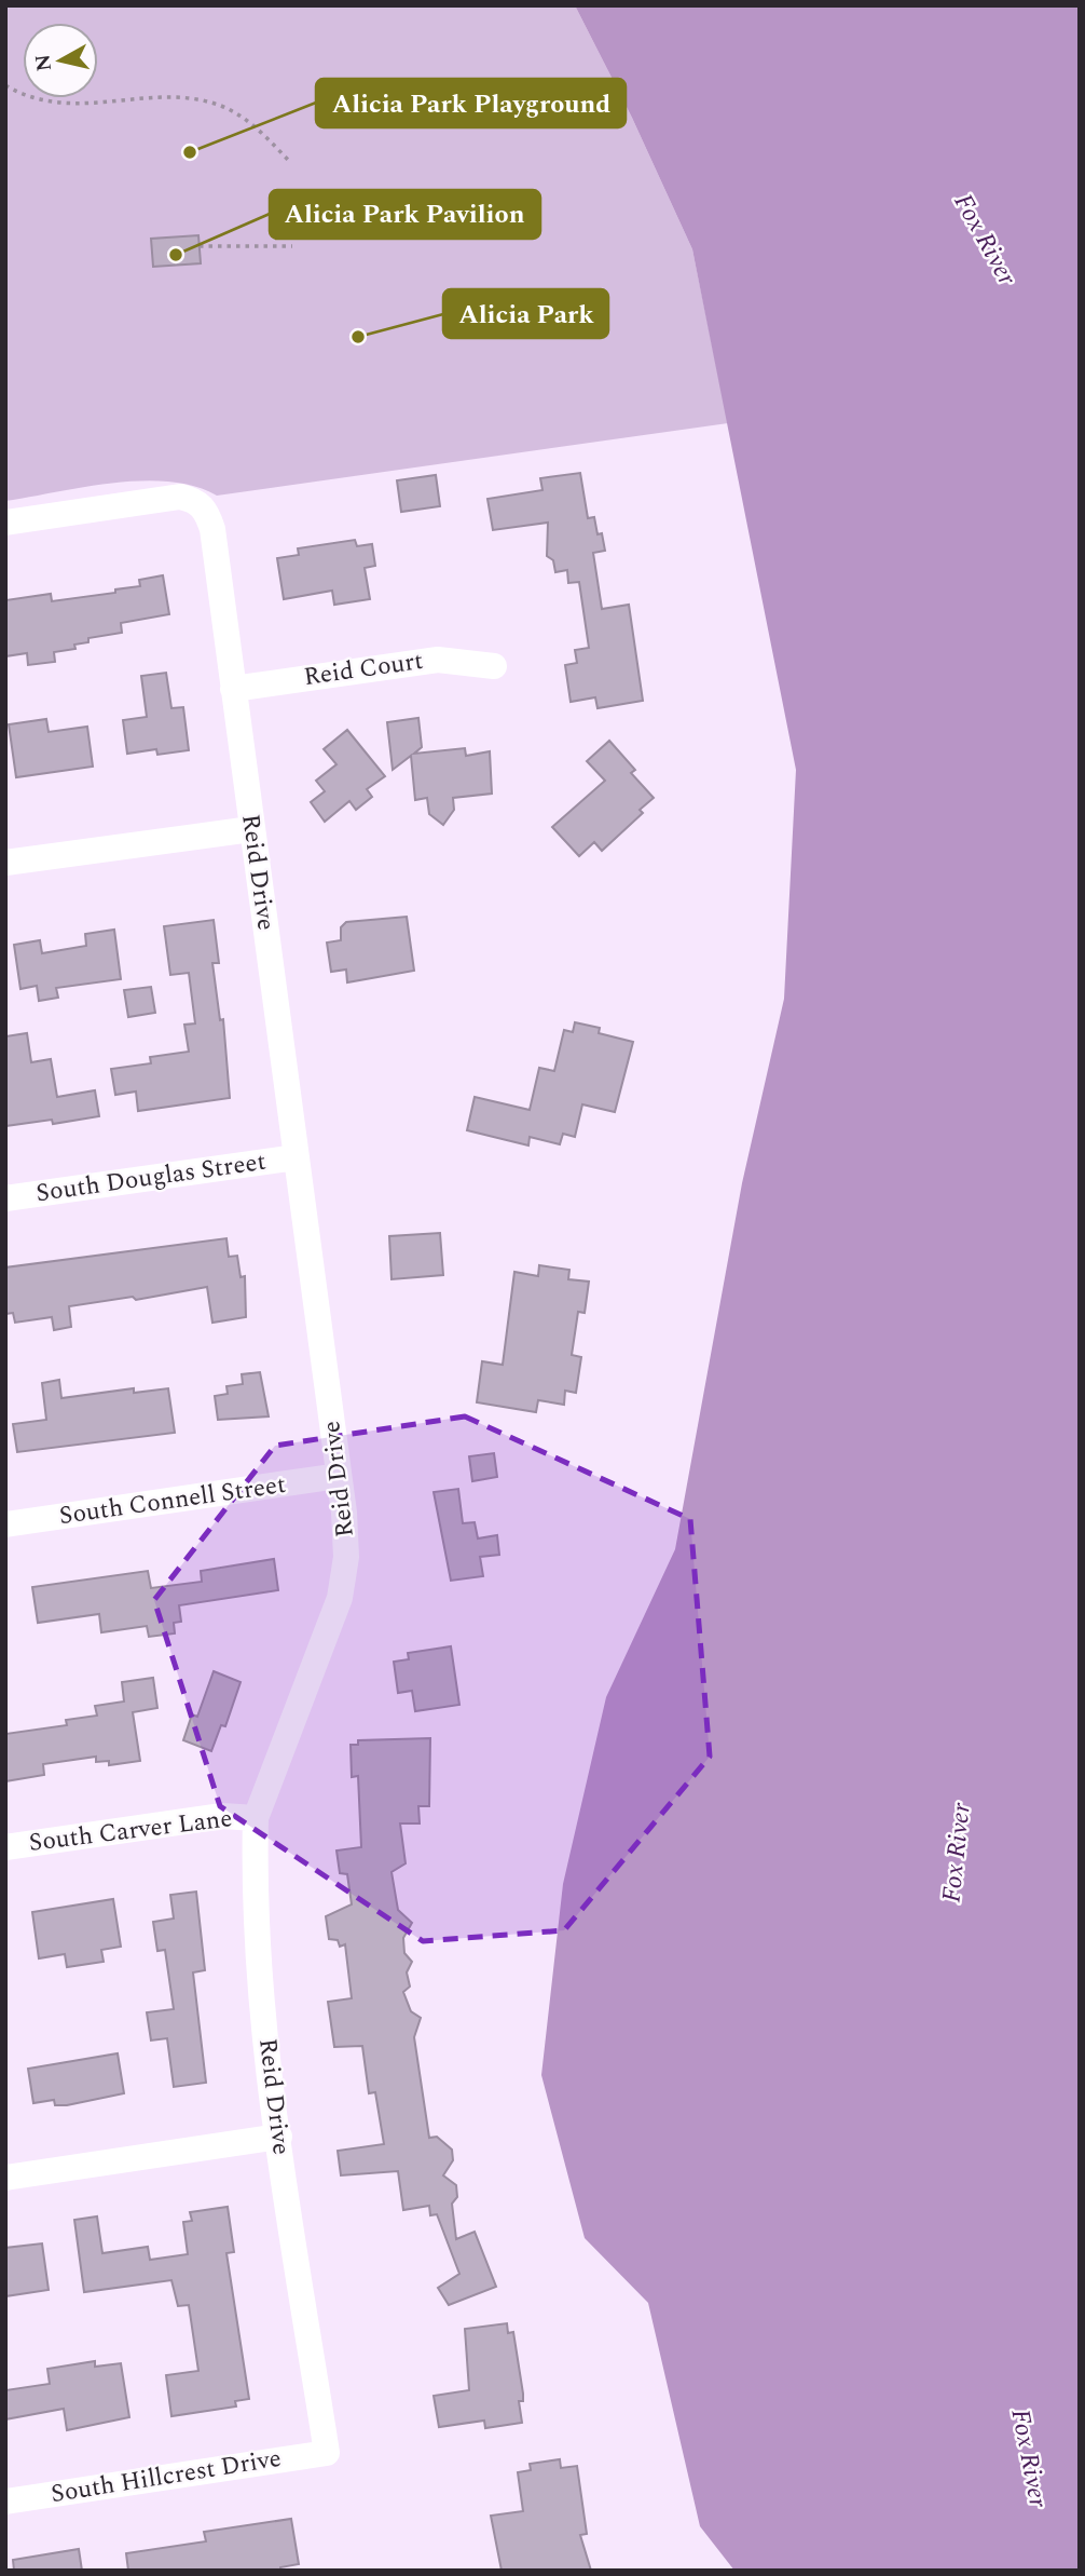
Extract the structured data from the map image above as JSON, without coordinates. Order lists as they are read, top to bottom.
{
  "streets": {
    "street": [
      "Reid Court",
      "Reid Drive",
      "South Douglas Street",
      "South Connell Street",
      "South Carver Lane",
      "South Hillcrest Drive"
    ]
  },
  "crossings": [
    ["Reid Court", "Reid Drive"],
    ["Reid Drive", "South Douglas Street"],
    ["Reid Drive", "South Connell Street"],
    ["Reid Drive", "South Carver Lane"],
    ["Reid Drive", "South Hillcrest Drive"]
  ],
  "water": ["Fox River"],
  "places": ["Alicia Park Playground", "Alicia Park Pavilion", "Alicia Park"],
  "north": "left"
}
